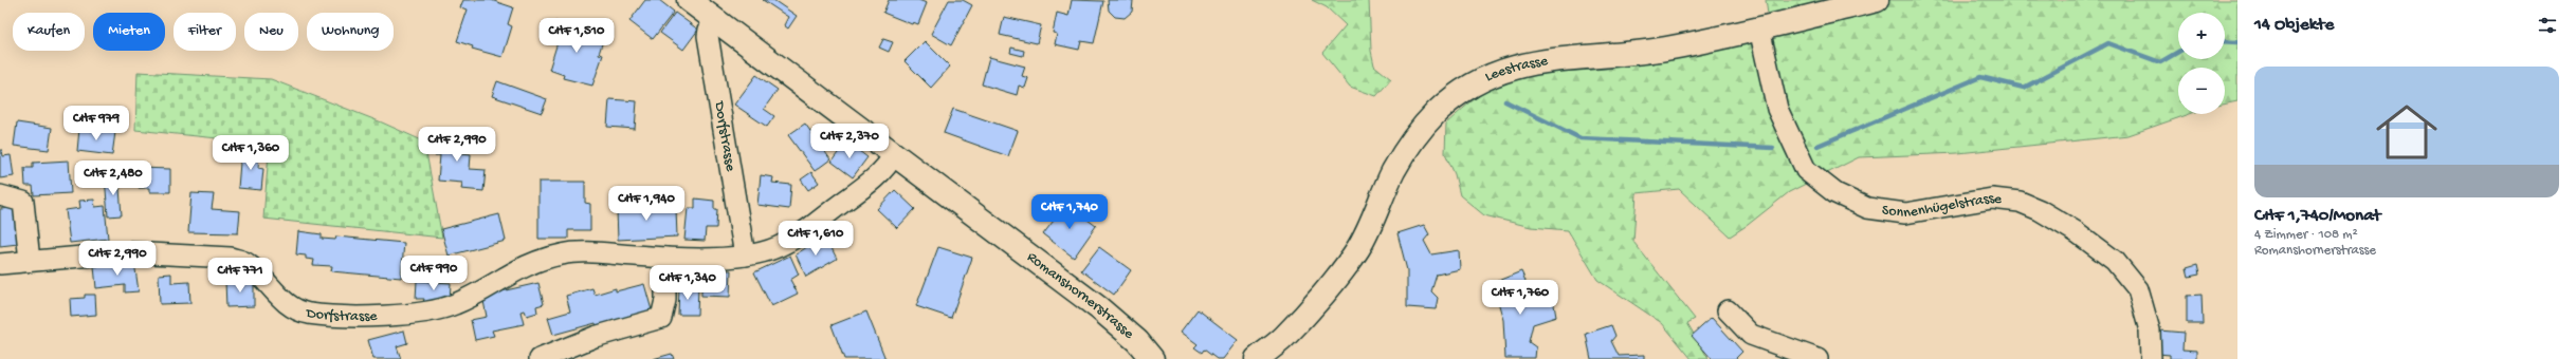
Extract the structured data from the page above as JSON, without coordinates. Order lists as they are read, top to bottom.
{
  "streets": {
    "street": [
      "Leestrasse",
      "Dorfstrasse",
      "Sonnenhügelstrasse",
      "Romanshornerstrasse"
    ]
  },
  "crossings": [
    ["Leestrasse", "Sonnenhügelstrasse"],
    ["Dorfstrasse", "Romanshornerstrasse"]
  ],
  "page": {
    "heading": "14 Objekte",
    "map_buttons": ["+", "−"],
    "chip": [
      "Kaufen",
      "Mieten",
      "Filter",
      "Neu",
      "Wohnung"
    ],
    "price": [
      "CHF 1,510",
      "CHF 979",
      "CHF 2,370",
      "CHF 2,990",
      "CHF 1,360",
      "CHF 2,480",
      "CHF 1,940",
      "CHF 1,740",
      "CHF 1,610",
      "CHF 2,990",
      "CHF 990",
      "CHF 771",
      "CHF 1,340",
      "CHF 1,760"
    ],
    "list": [
      {
        "name": "CHF 1,740/Monat",
        "note": "4 Zimmer · 108 m² · Romanshornerstrasse"
      }
    ]
  }
}
